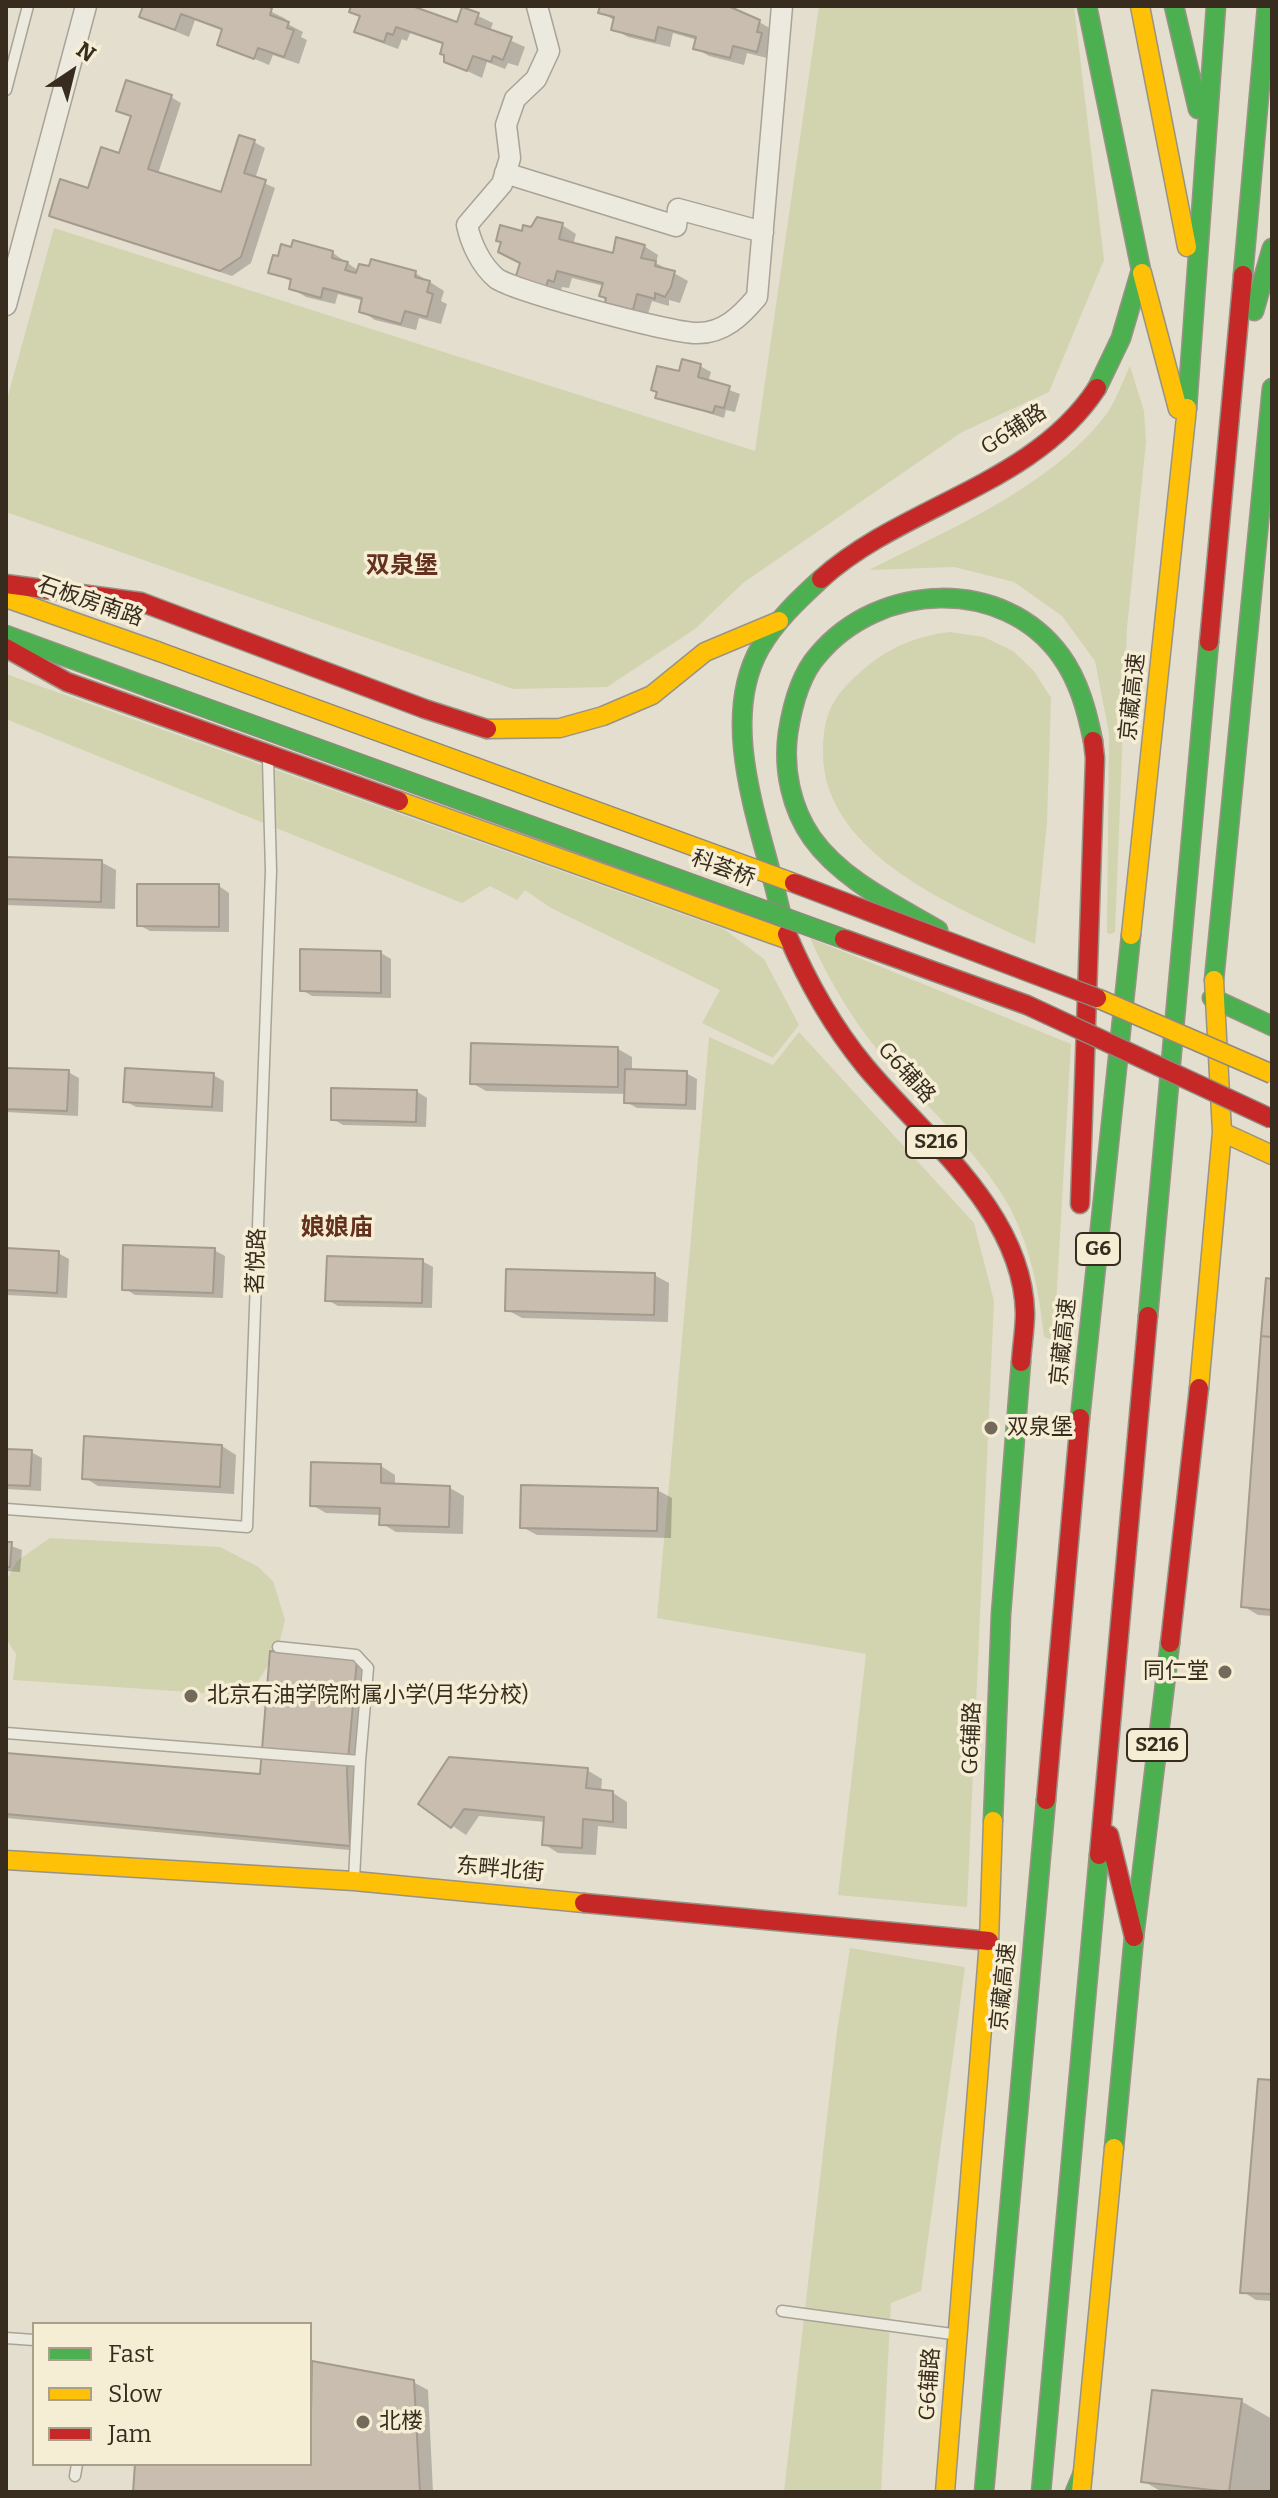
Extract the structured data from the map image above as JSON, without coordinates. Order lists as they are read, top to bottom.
{
  "streets": {
    "main road": [
      "G6辅路",
      "石板房南路",
      "京藏高速",
      "科荟桥",
      "S216",
      "G6",
      "东畔北街"
    ],
    "lane": ["茗悦路"]
  },
  "crossings": [
    ["G6辅路", "东畔北街"],
    ["石板房南路", "科荟桥"]
  ],
  "districts": ["双泉堡", "娘娘庙"],
  "places": [
    "双泉堡",
    "同仁堂",
    "北京石油学院附属小学(月华分校)",
    "北楼"
  ],
  "legend": ["Fast", "Slow", "Jam"],
  "north": "top right"
}
